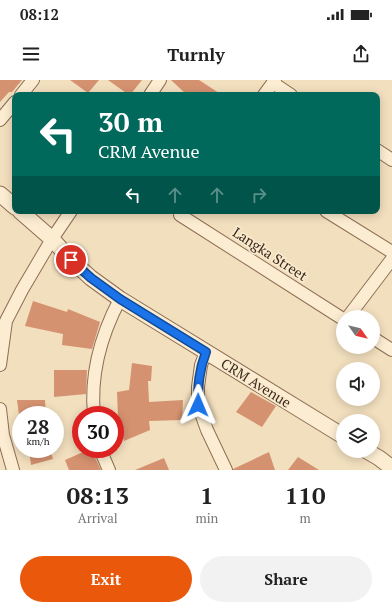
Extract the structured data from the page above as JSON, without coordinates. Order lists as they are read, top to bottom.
{
  "streets": {
    "street": ["Langka Street", "CRM Avenue"]
  },
  "north": "bottom right",
  "page": {
    "status": "08:12",
    "header": "Turnly",
    "turn": ["30 m", "CRM Avenue"],
    "speed": "28 km/h",
    "limit": "30",
    "eta": [
      "08:13",
      "Arrival",
      "1",
      "min",
      "110",
      "m"
    ],
    "buttons": ["Exit", "Share"]
  }
}
